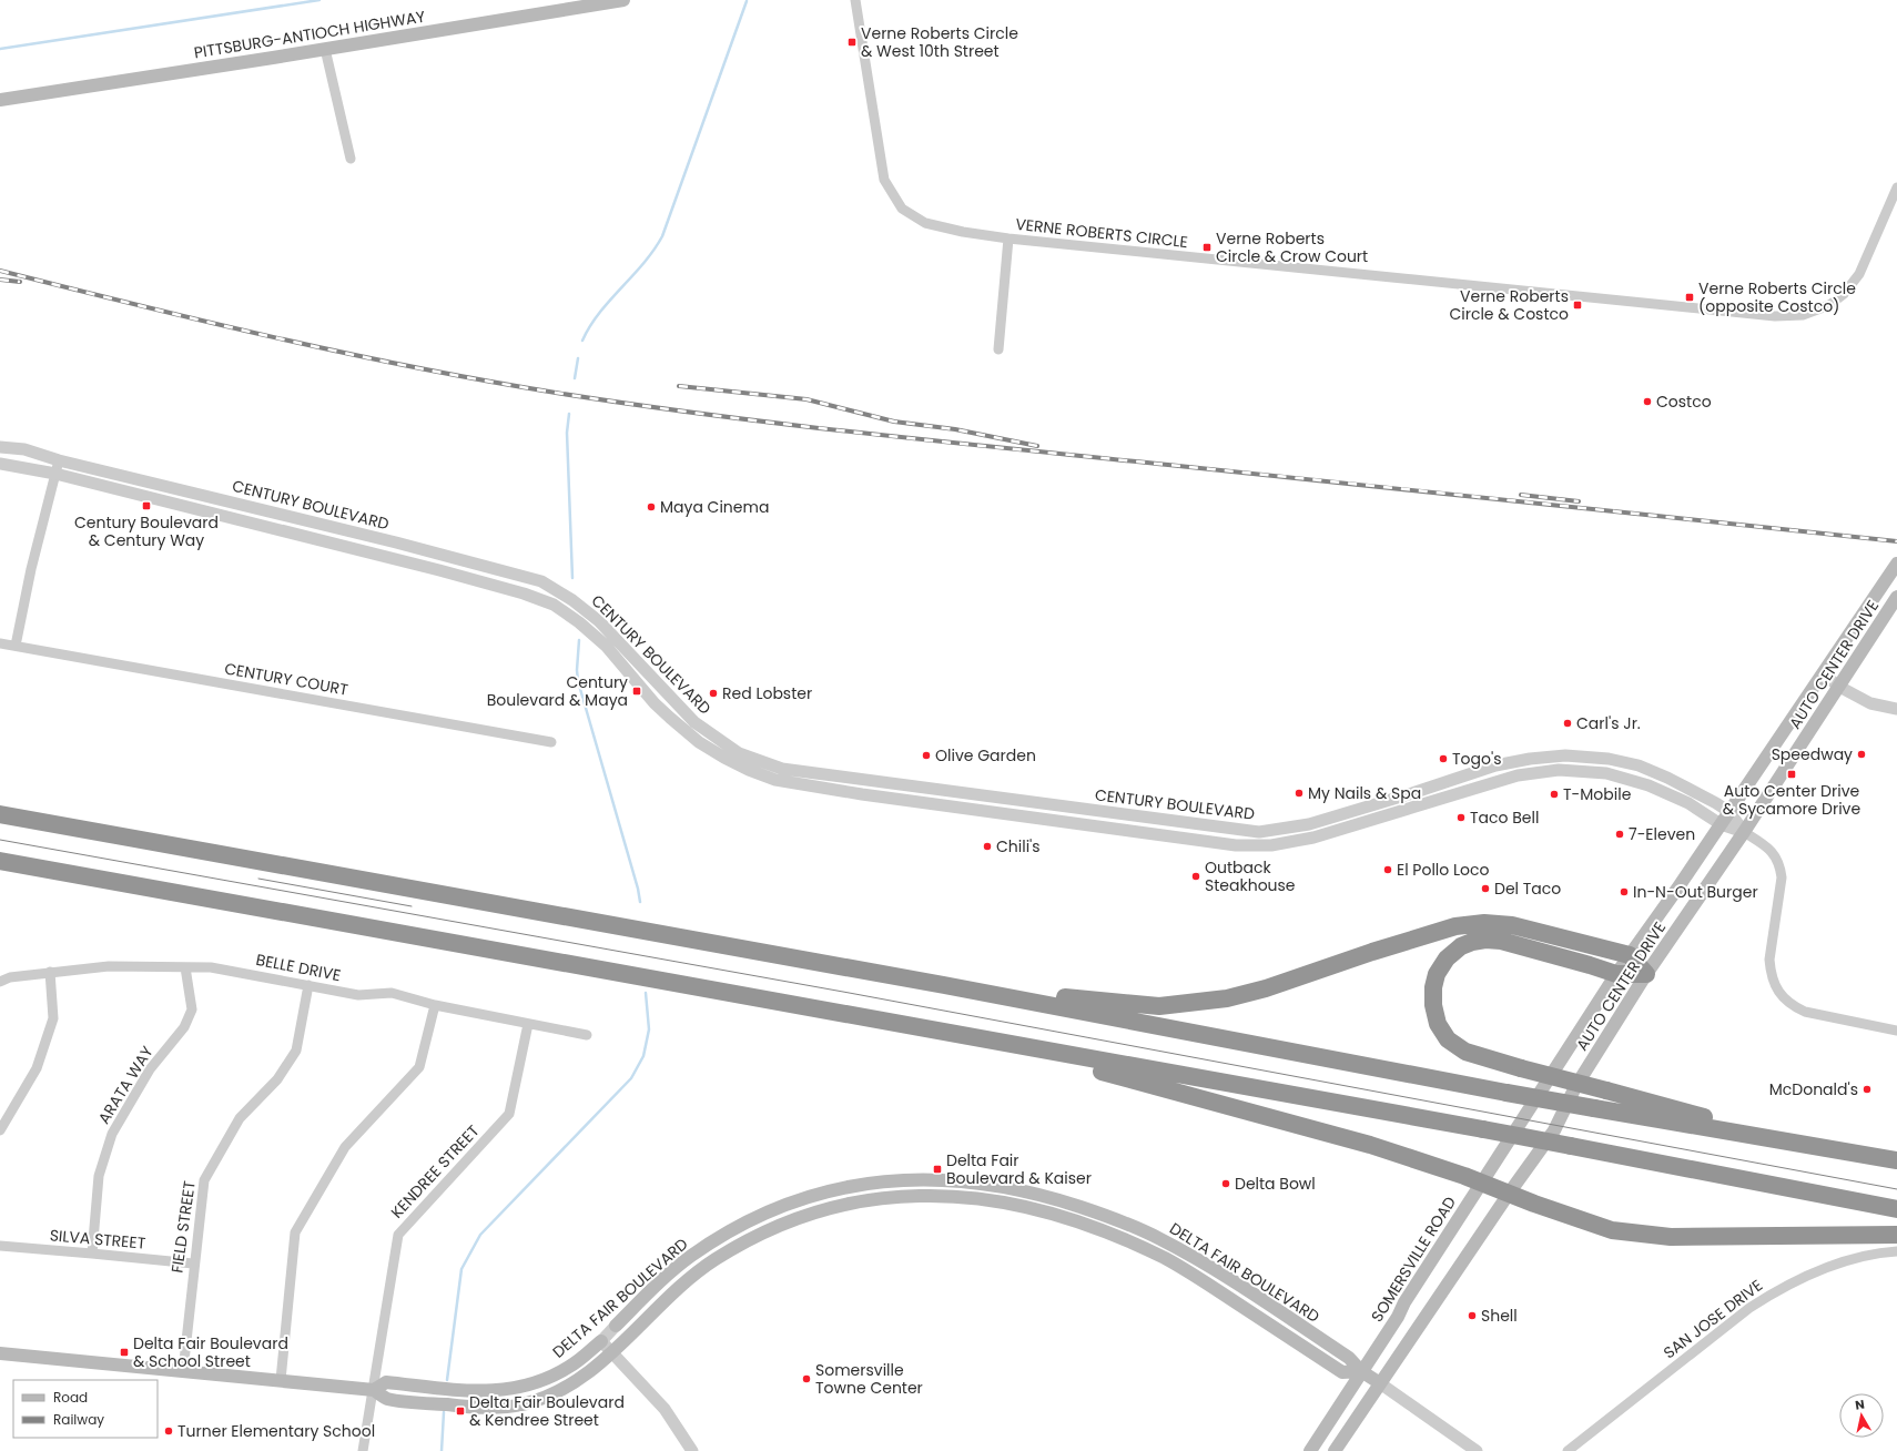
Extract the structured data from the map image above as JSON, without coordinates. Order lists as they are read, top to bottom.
{
  "streets": {
    "main road": [
      "PITTSBURG-ANTIOCH HIGHWAY",
      "AUTO CENTER DRIVE",
      "SOMERSVILLE ROAD",
      "DELTA FAIR BOULEVARD"
    ],
    "street": [
      "VERNE ROBERTS CIRCLE",
      "CENTURY BOULEVARD",
      "CENTURY COURT",
      "BELLE DRIVE",
      "ARATA WAY",
      "KENDREE STREET",
      "FIELD STREET",
      "SILVA STREET",
      "SAN JOSE DRIVE"
    ]
  },
  "crossings": [
    ["CENTURY BOULEVARD", "AUTO CENTER DRIVE"],
    ["AUTO CENTER DRIVE", "SOMERSVILLE ROAD"],
    ["BELLE DRIVE", "ARATA WAY"],
    ["BELLE DRIVE", "KENDREE STREET"],
    ["BELLE DRIVE", "FIELD STREET"],
    ["ARATA WAY", "SILVA STREET"],
    ["KENDREE STREET", "DELTA FAIR BOULEVARD"],
    ["FIELD STREET", "SILVA STREET"],
    ["FIELD STREET", "DELTA FAIR BOULEVARD"],
    ["SOMERSVILLE ROAD", "DELTA FAIR BOULEVARD"]
  ],
  "places": {
    "transit": [
      "Verne Roberts Circle & West 10th Street",
      "Verne Roberts Circle & Crow Court",
      "Verne Roberts Circle (opposite Costco)",
      "Verne Roberts Circle & Costco",
      "Century Boulevard & Century Way",
      "Century Boulevard & Maya",
      "Auto Center Drive & Sycamore Drive",
      "Delta Fair Boulevard & Kaiser",
      "Delta Fair Boulevard & School Street",
      "Delta Fair Boulevard & Kendree Street"
    ],
    "other": [
      "Costco",
      "Maya Cinema",
      "Red Lobster",
      "Carl's Jr.",
      "Speedway",
      "Olive Garden",
      "Togo's",
      "My Nails & Spa",
      "T-Mobile",
      "Taco Bell",
      "7-Eleven",
      "Chili's",
      "El Pollo Loco",
      "Outback Steakhouse",
      "Del Taco",
      "In-N-Out Burger",
      "McDonald's",
      "Delta Bowl",
      "Shell",
      "Somersville Towne Center",
      "Turner Elementary School"
    ]
  },
  "legend": ["Road", "Railway"],
  "north": "top"
}
